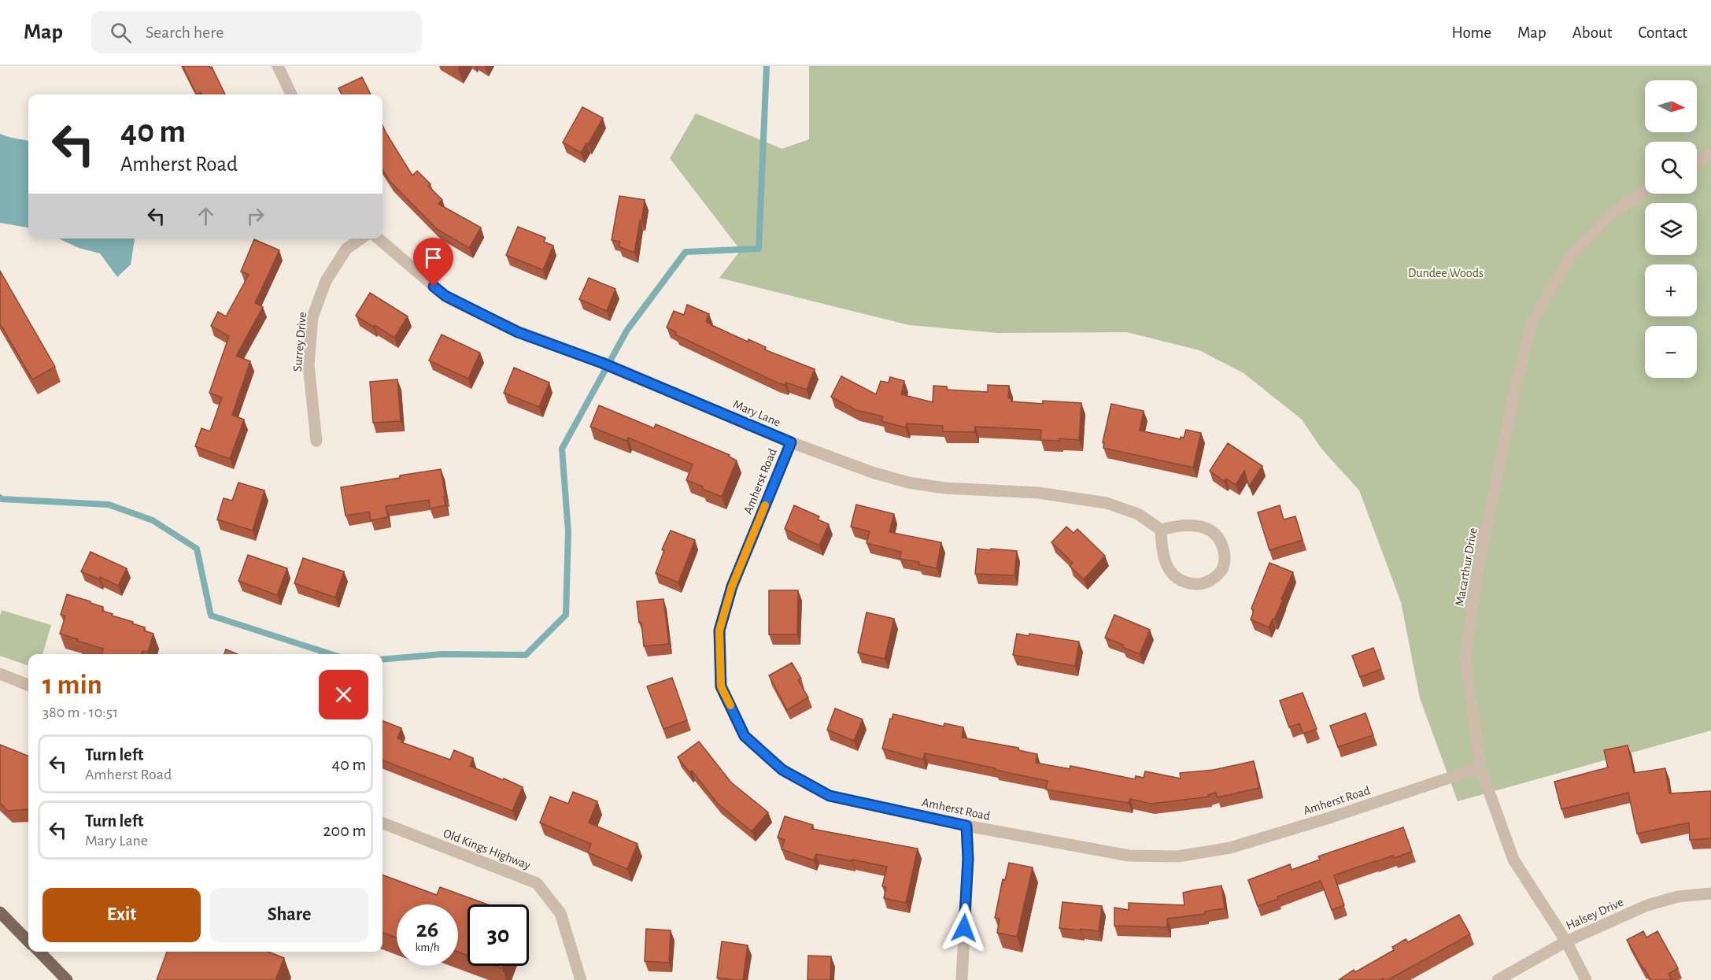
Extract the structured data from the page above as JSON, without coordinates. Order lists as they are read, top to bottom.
{
  "streets": {
    "street": [
      "Surrey Drive",
      "Mary Lane",
      "Amherst Road",
      "Macarthur Drive",
      "Old Kings Highway",
      "Halsey Drive"
    ]
  },
  "crossings": [
    ["Mary Lane", "Amherst Road"],
    ["Amherst Road", "Macarthur Drive"],
    ["Macarthur Drive", "Halsey Drive"]
  ],
  "parks": ["Dundee Woods"],
  "north": "right",
  "page": {
    "header": "Map",
    "search": "Search here",
    "nav": [
      "Home",
      "Map",
      "About",
      "Contact"
    ],
    "map_buttons": ["+", "−"],
    "turn": ["40 m", "Amherst Road"],
    "heading": ["1 min", "380 m · 10:51"],
    "list": [
      {
        "name": "Turn left",
        "note": "Amherst Road",
        "value": "40 m"
      },
      {
        "name": "Turn left",
        "note": "Mary Lane",
        "value": "200 m"
      }
    ],
    "buttons": ["Exit", "Share"],
    "speed": "26 km/h",
    "limit": "30"
  }
}
